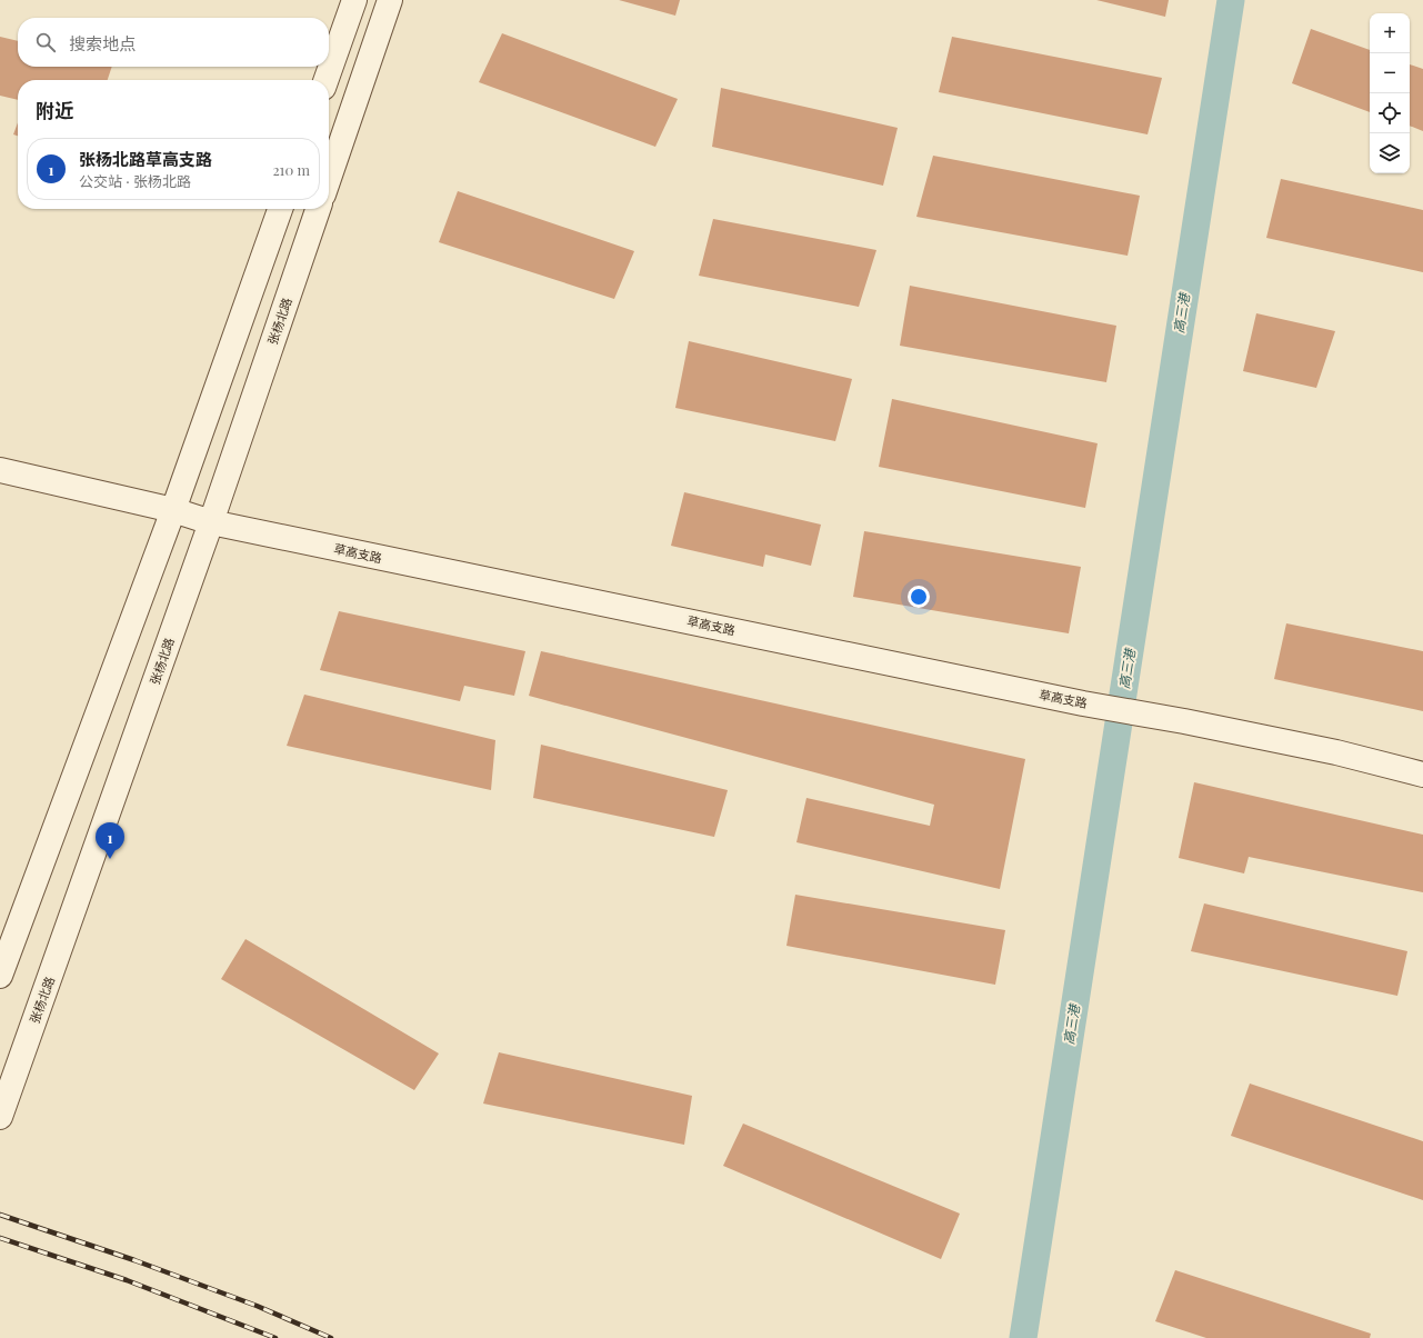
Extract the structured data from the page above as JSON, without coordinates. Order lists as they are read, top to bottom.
{
  "streets": {
    "main road": ["张杨北路", "草高支路"]
  },
  "crossings": [
    ["张杨北路", "草高支路"]
  ],
  "water": ["高三港"],
  "page": {
    "map_buttons": ["+", "−"],
    "search": "搜索地点",
    "heading": "附近",
    "list": [
      {
        "mark": "1",
        "name": "张杨北路草高支路",
        "note": "公交站 · 张杨北路",
        "value": "210 m"
      }
    ],
    "pins": "1"
  }
}
